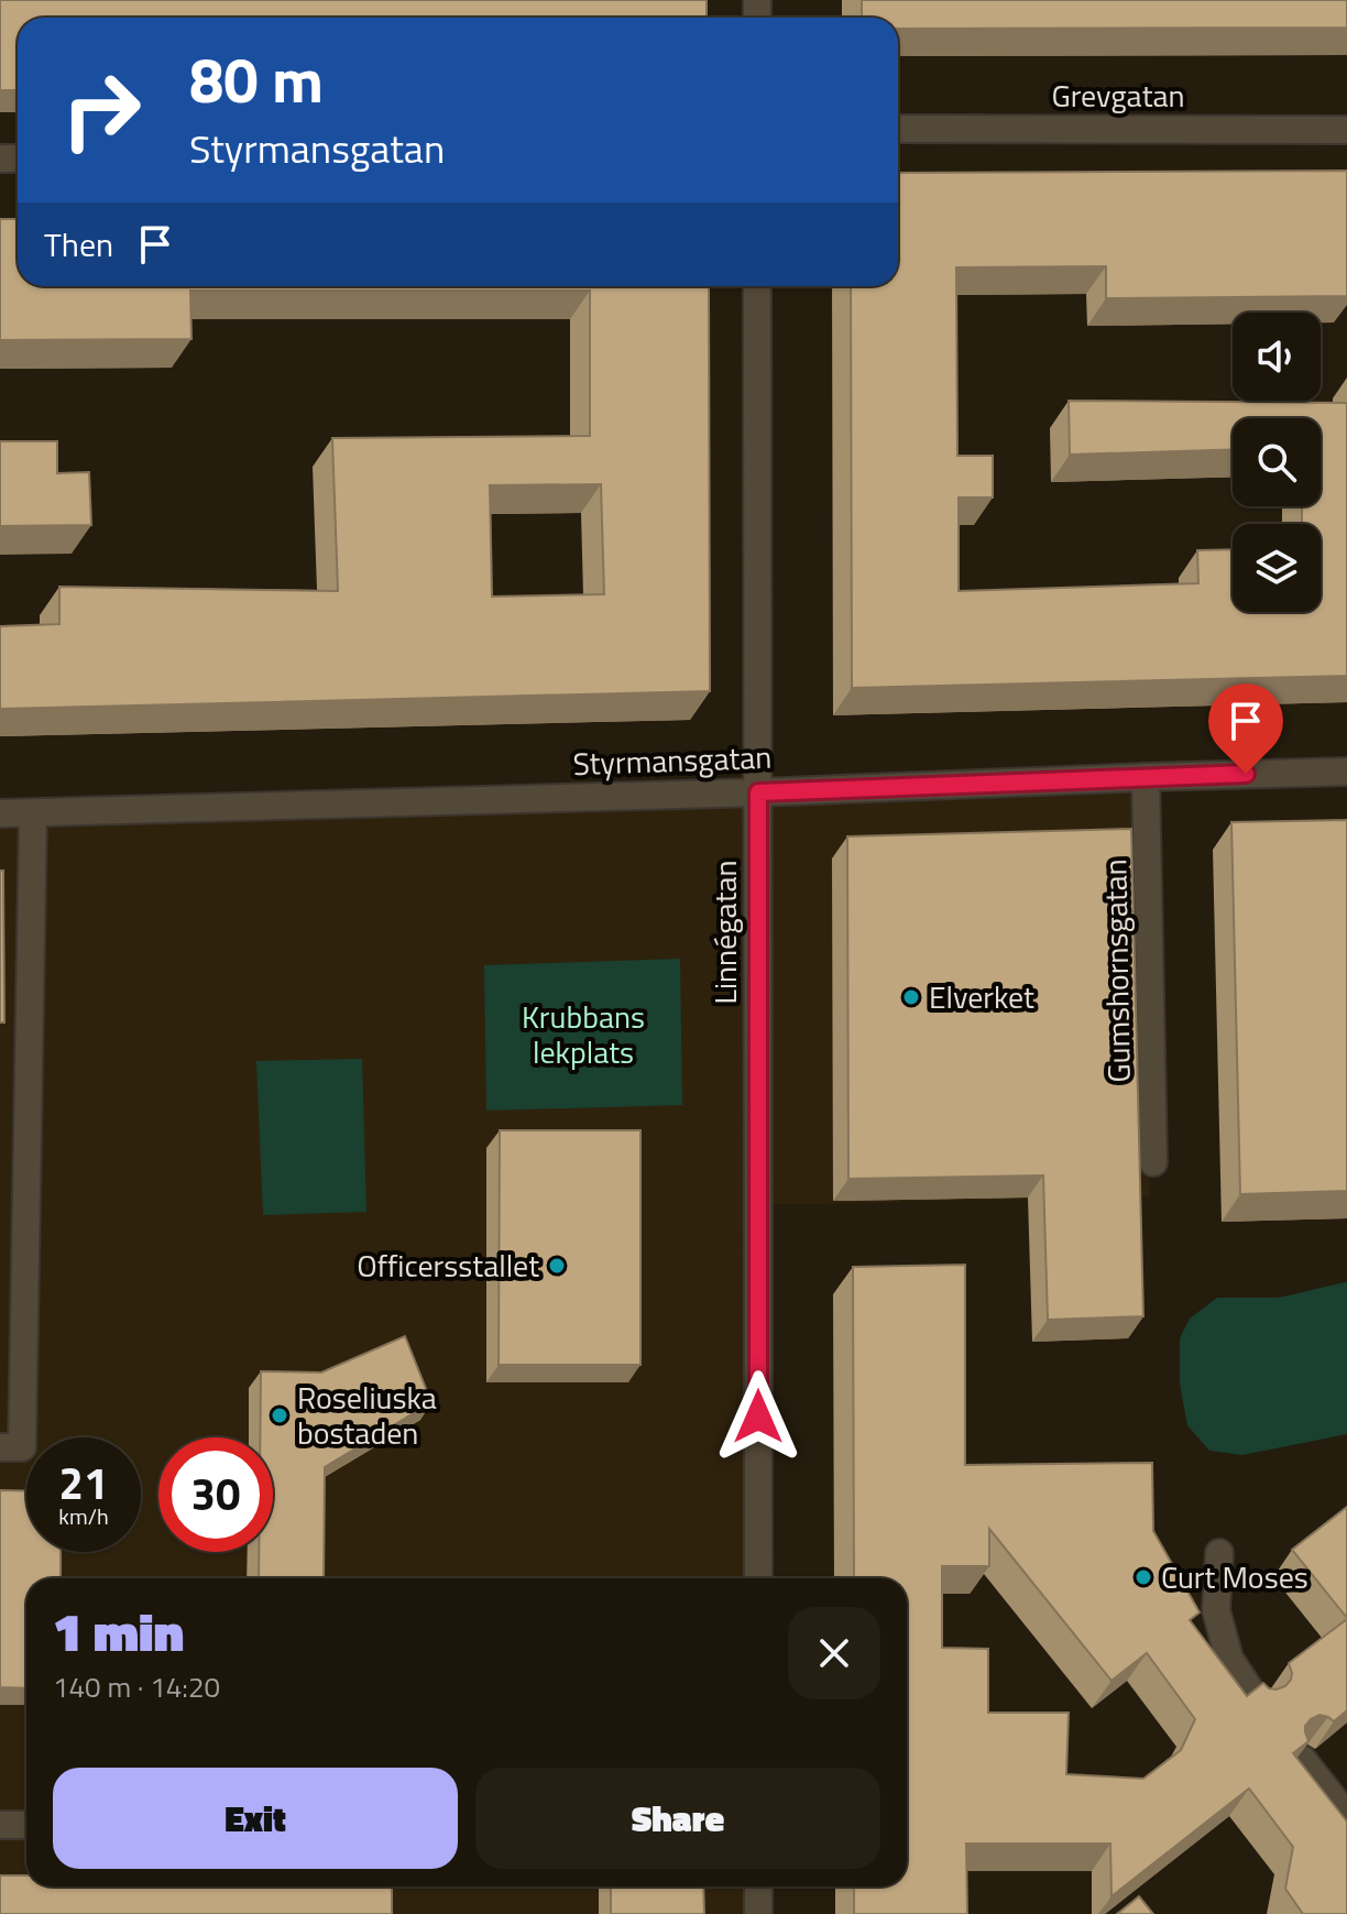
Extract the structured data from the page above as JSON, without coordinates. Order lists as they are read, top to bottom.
{
  "streets": {
    "street": [
      "Grevgatan",
      "Styrmansgatan",
      "Linnégatan",
      "Gumshornsgatan"
    ]
  },
  "crossings": [
    ["Styrmansgatan", "Linnégatan"],
    ["Styrmansgatan", "Gumshornsgatan"]
  ],
  "parks": ["Krubbans lekplats"],
  "places": [
    "Elverket",
    "Officersstallet",
    "Roseliuska bostaden",
    "Curt Moses"
  ],
  "page": {
    "turn": ["80 m", "Styrmansgatan"],
    "then": "Then",
    "speed": "21 km/h",
    "limit": "30",
    "heading": ["1 min", "140 m · 14:20"],
    "buttons": ["Exit", "Share"]
  }
}
